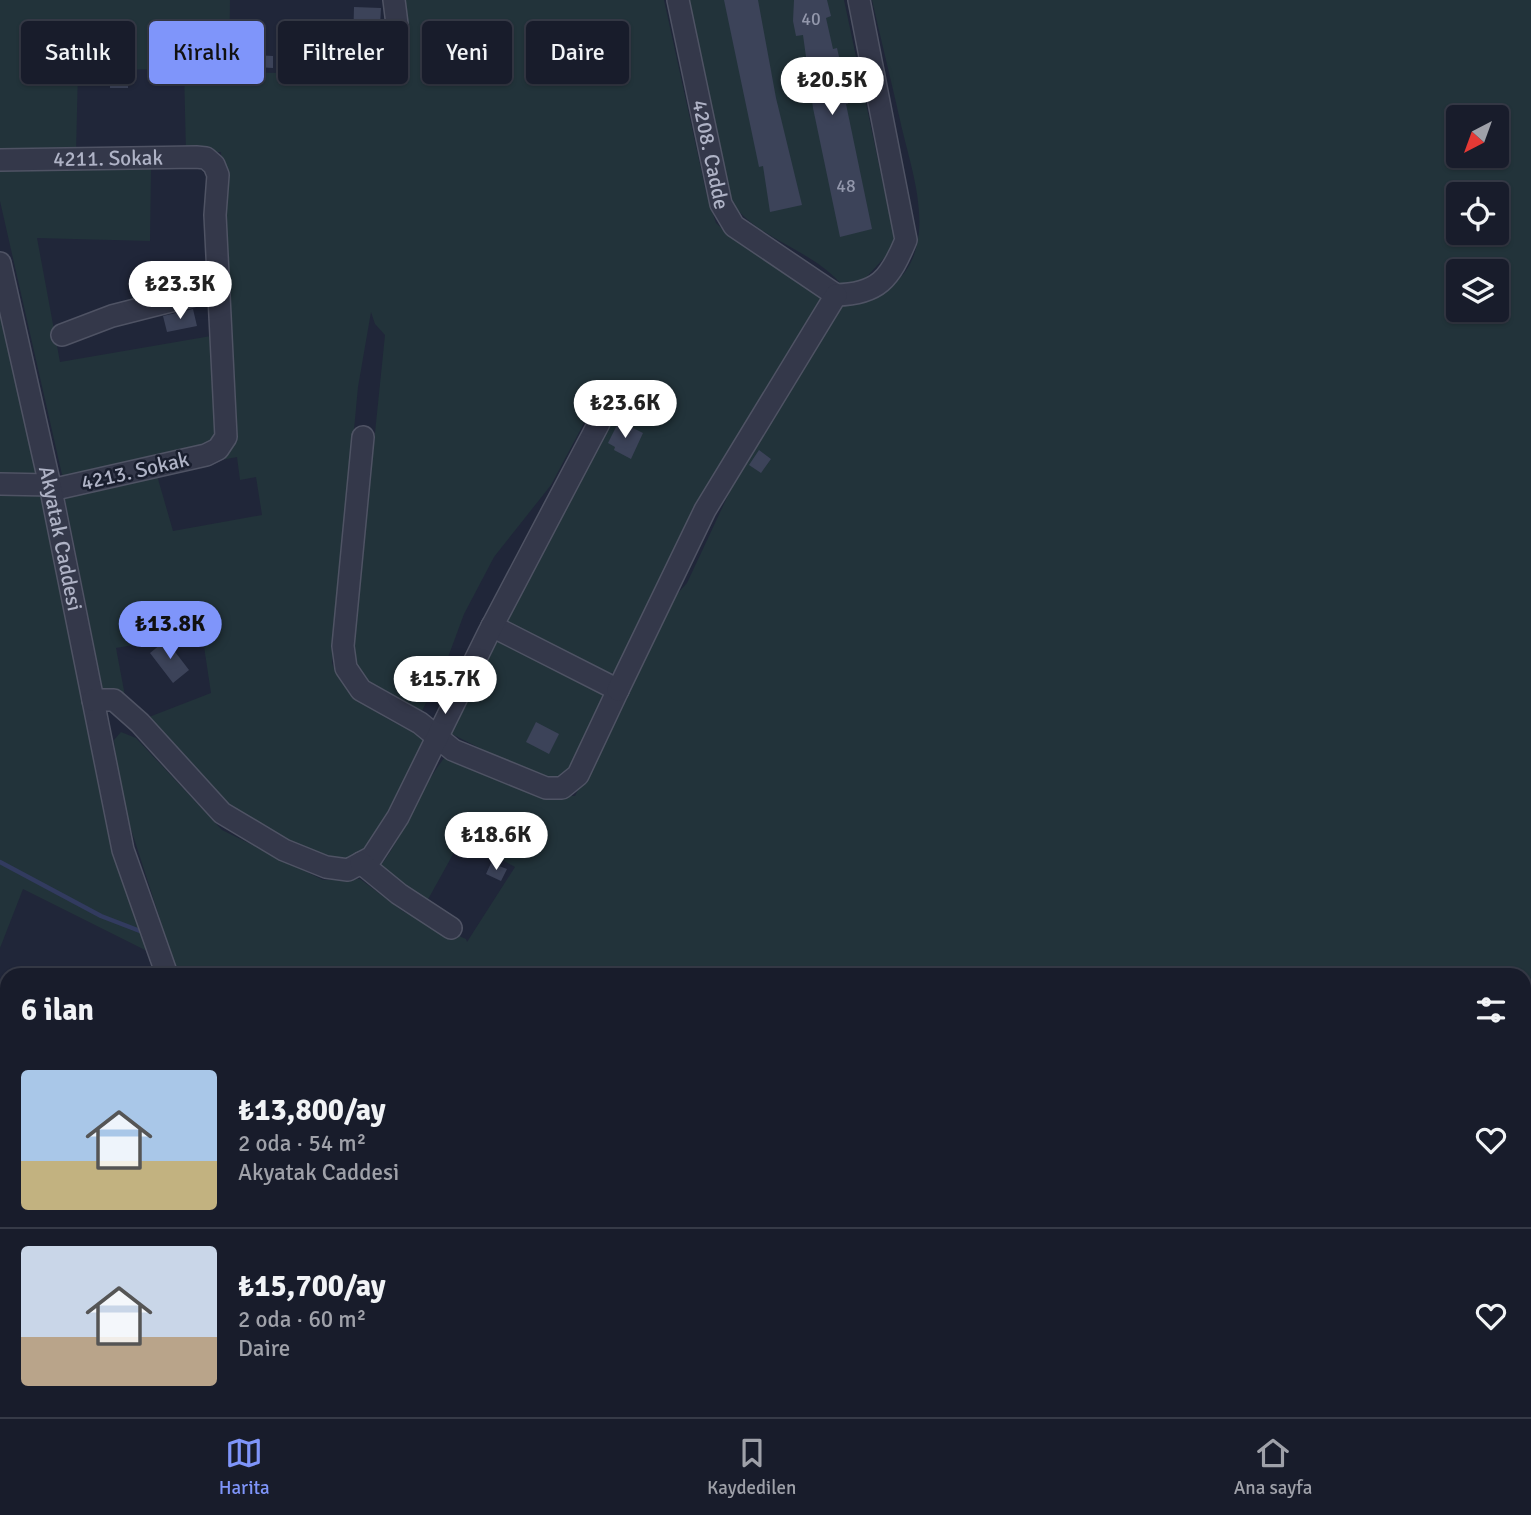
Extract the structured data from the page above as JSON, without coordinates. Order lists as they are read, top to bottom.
{
  "streets": {
    "street": [
      "4208. Cadde",
      "4211. Sokak",
      "4213. Sokak",
      "Akyatak Caddesi"
    ]
  },
  "crossings": [
    ["4211. Sokak", "4213. Sokak"],
    ["4213. Sokak", "Akyatak Caddesi"]
  ],
  "house_numbers": ["40", "48"],
  "north": "bottom left",
  "page": {
    "chip": [
      "Satılık",
      "Kiralık",
      "Filtreler",
      "Yeni",
      "Daire"
    ],
    "price": [
      "₺20.5K",
      "₺23.3K",
      "₺23.6K",
      "₺13.8K",
      "₺15.7K",
      "₺18.6K"
    ],
    "heading": "6 ilan",
    "list": [
      {
        "name": "₺13,800/ay",
        "note": "2 oda · 54 m² · Akyatak Caddesi"
      },
      {
        "name": "₺15,700/ay",
        "note": "2 oda · 60 m² · Daire"
      }
    ],
    "tabs": ["Harita", "Kaydedilen", "Ana sayfa"]
  }
}
